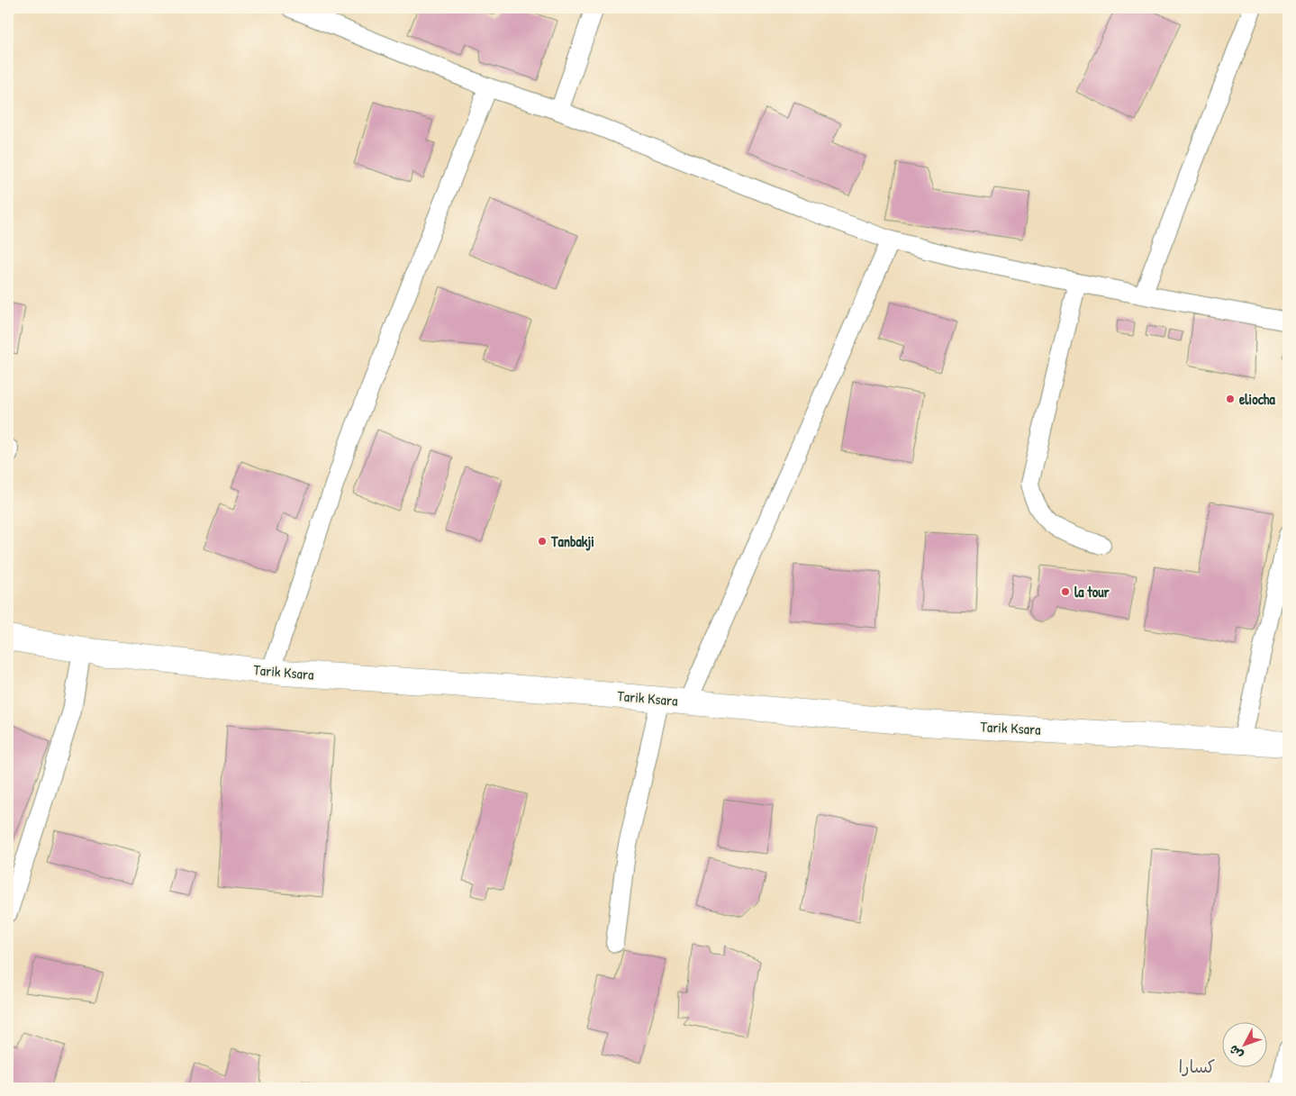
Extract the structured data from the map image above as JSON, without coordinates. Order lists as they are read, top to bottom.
{
  "streets": {
    "main road": ["Tarik Ksara"]
  },
  "districts": ["كسارا"],
  "places": ["eliocha", "Tanbakji", "la tour"],
  "north": "bottom left"
}
